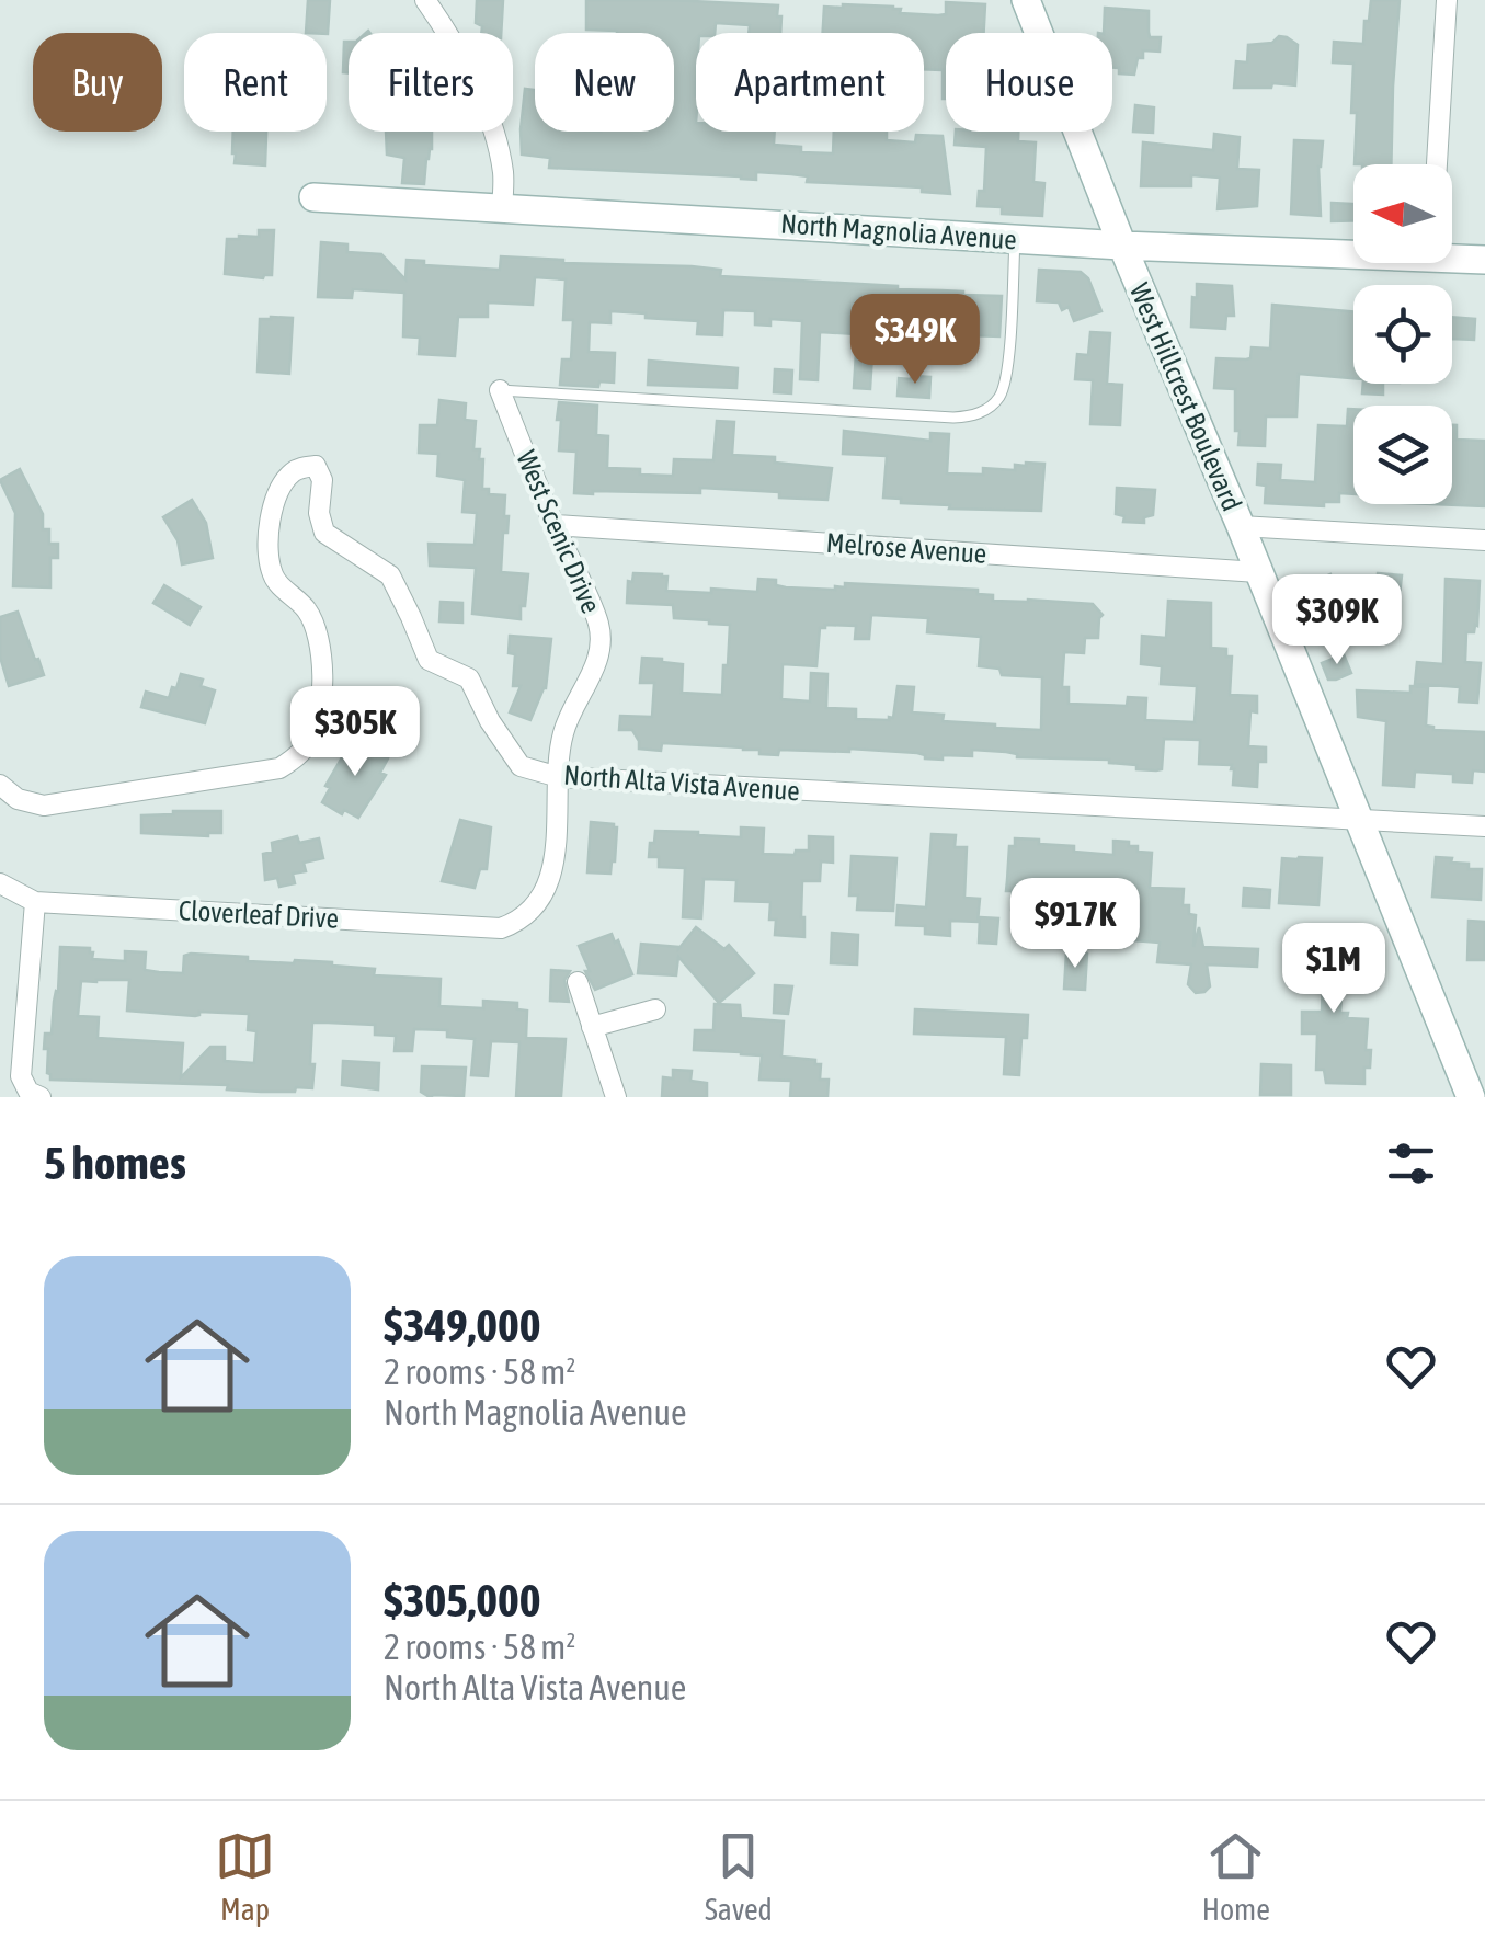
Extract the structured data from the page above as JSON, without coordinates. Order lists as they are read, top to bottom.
{
  "streets": {
    "street": [
      "North Magnolia Avenue",
      "West Hillcrest Boulevard",
      "West Scenic Drive",
      "Melrose Avenue",
      "North Alta Vista Avenue",
      "Cloverleaf Drive"
    ]
  },
  "crossings": [
    ["North Magnolia Avenue", "West Hillcrest Boulevard"],
    ["West Hillcrest Boulevard", "Melrose Avenue"],
    ["West Hillcrest Boulevard", "North Alta Vista Avenue"],
    ["West Scenic Drive", "Melrose Avenue"],
    ["West Scenic Drive", "North Alta Vista Avenue"],
    ["West Scenic Drive", "Cloverleaf Drive"]
  ],
  "north": "left",
  "page": {
    "chip": [
      "Buy",
      "Rent",
      "Filters",
      "New",
      "Apartment",
      "House"
    ],
    "price": [
      "$349K",
      "$309K",
      "$305K",
      "$917K",
      "$1M"
    ],
    "heading": "5 homes",
    "list": [
      {
        "name": "$349,000",
        "note": "2 rooms · 58 m² · North Magnolia Avenue"
      },
      {
        "name": "$305,000",
        "note": "2 rooms · 58 m² · North Alta Vista Avenue"
      }
    ],
    "tabs": ["Map", "Saved", "Home"]
  }
}
